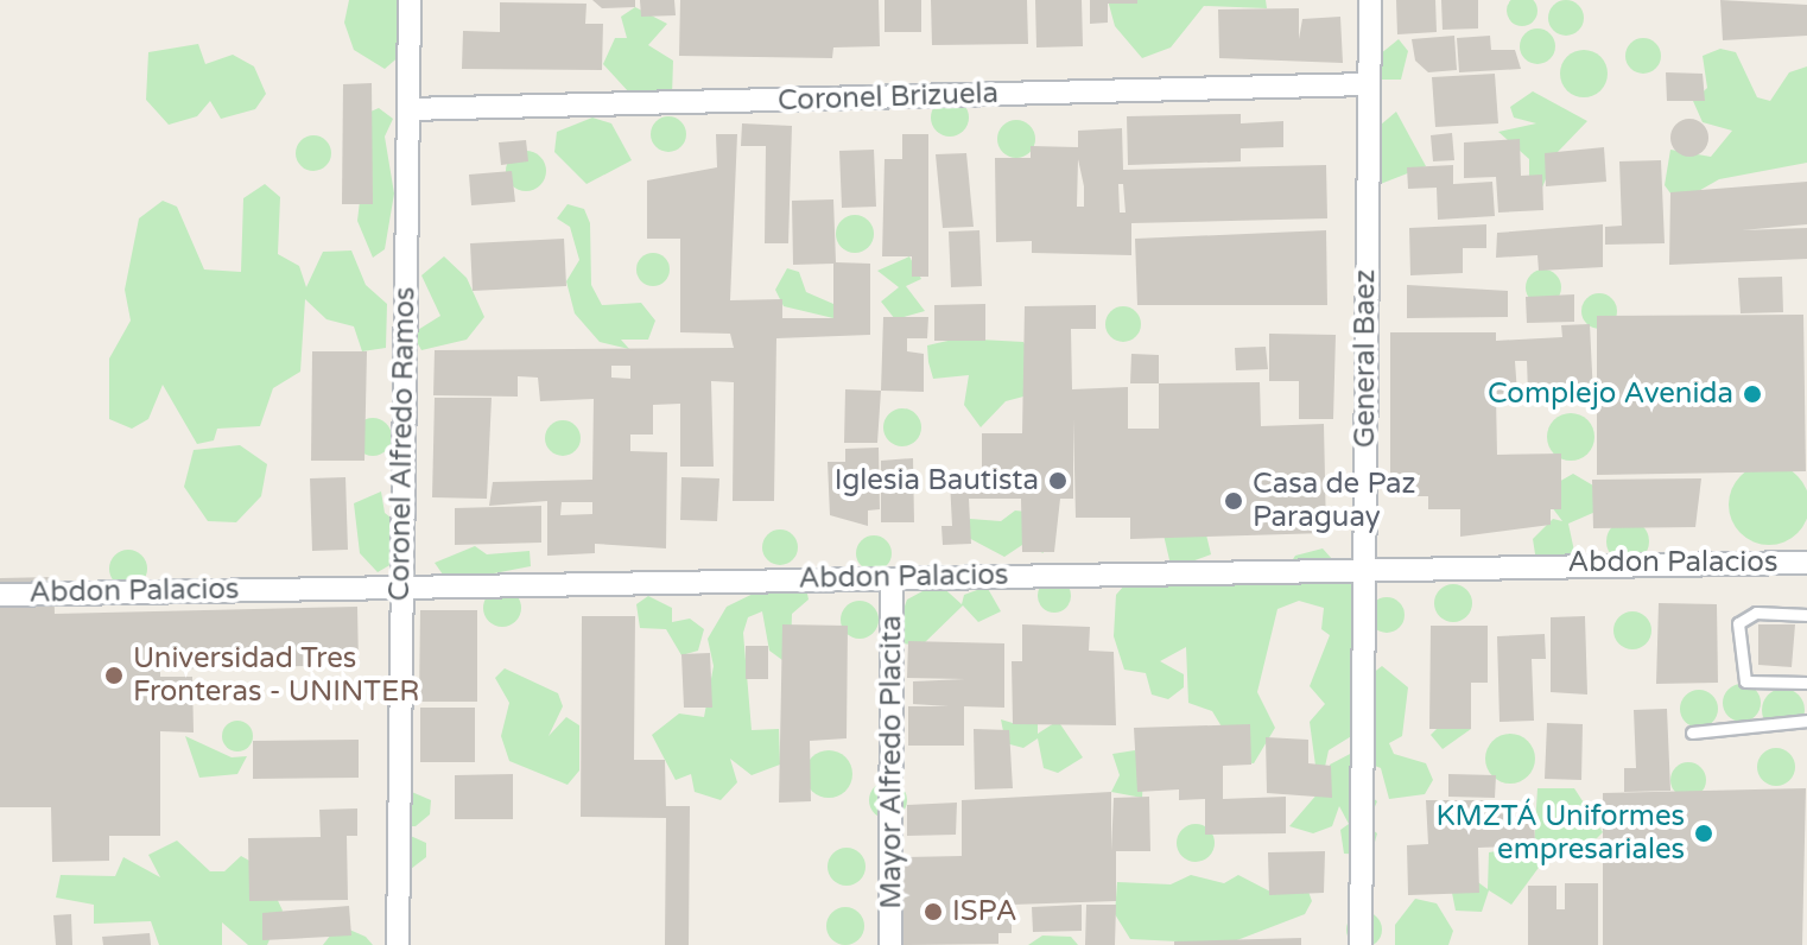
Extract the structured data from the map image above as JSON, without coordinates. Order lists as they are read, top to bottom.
{
  "streets": {
    "street": [
      "Coronel Brizuela",
      "General Baez",
      "Coronel Alfredo Ramos",
      "Abdon Palacios",
      "Mayor Alfredo Placita"
    ]
  },
  "crossings": [
    ["Coronel Brizuela", "General Baez"],
    ["Coronel Brizuela", "Coronel Alfredo Ramos"],
    ["General Baez", "Abdon Palacios"],
    ["Coronel Alfredo Ramos", "Abdon Palacios"],
    ["Abdon Palacios", "Mayor Alfredo Placita"]
  ],
  "places": [
    "Complejo Avenida",
    "Iglesia Bautista",
    "Casa de Paz Paraguay",
    "Universidad Tres Fronteras - UNINTER",
    "KMZTÁ Uniformes empresariales",
    "ISPA"
  ]
}
